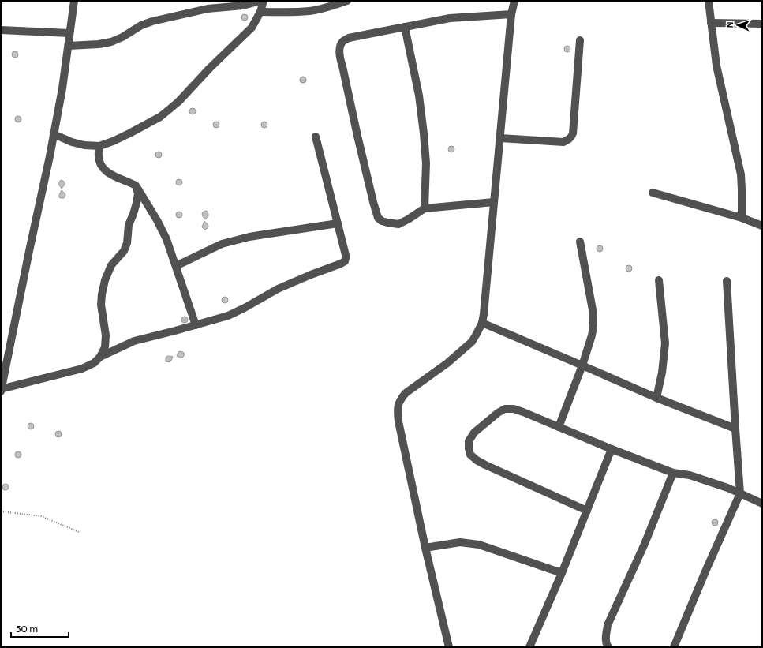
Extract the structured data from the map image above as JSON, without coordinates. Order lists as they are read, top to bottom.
{
  "scale_bar": "50 m",
  "north": "left"
}
